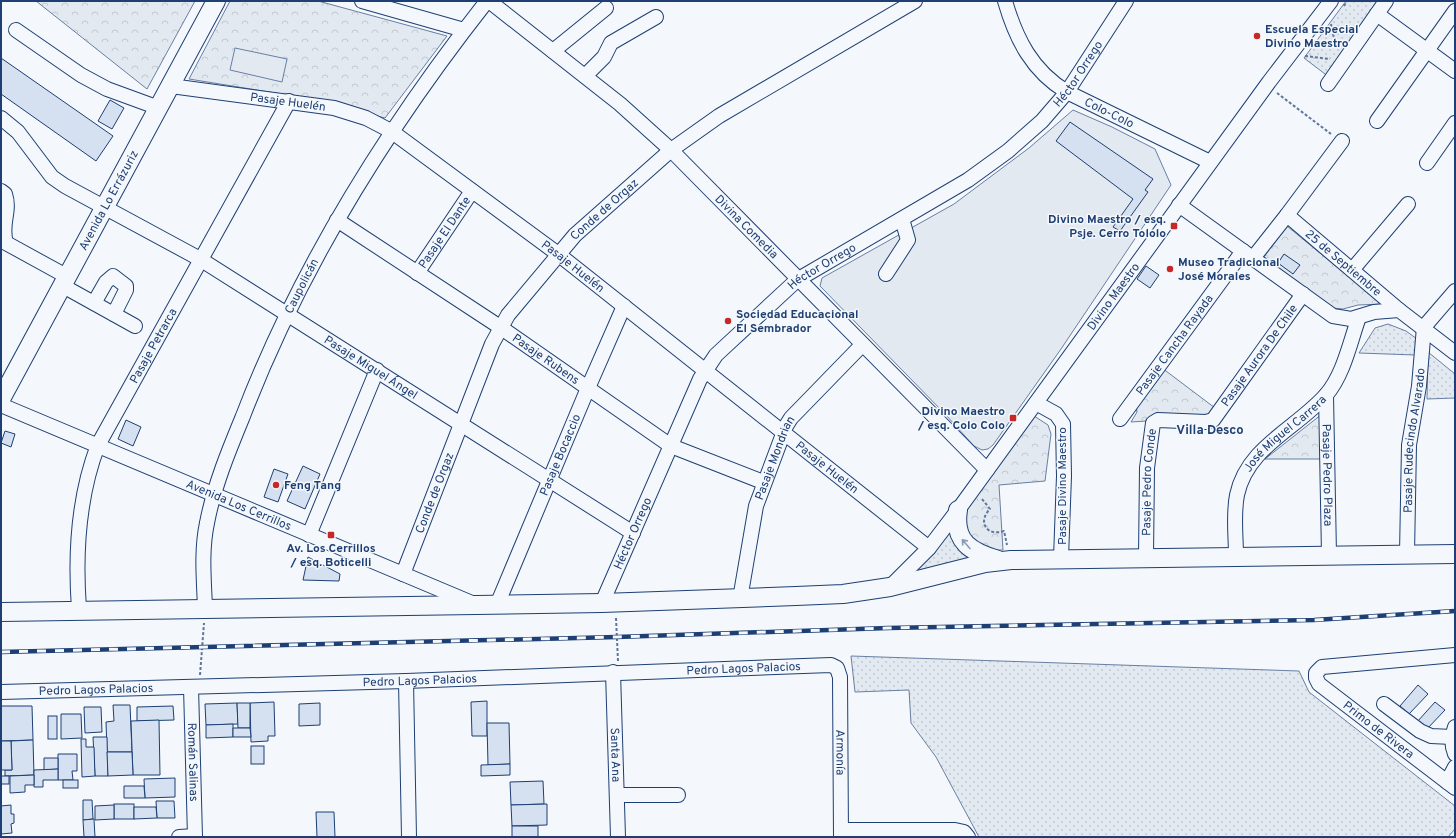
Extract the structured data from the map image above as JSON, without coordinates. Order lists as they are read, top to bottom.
{
  "streets": {
    "main road": ["Avenida Lo Errázuriz"],
    "street": [
      "Héctor Orrego",
      "Pasaje Huelén",
      "Colo-Colo",
      "Conde de Orgaz",
      "Divina Comedia",
      "Pasaje El Dante",
      "25 de Septiembre",
      "Caupolicán",
      "Divino Maestro",
      "Pasaje Cancha Rayada",
      "Pasaje Petrarca",
      "Pasaje Aurora De Chile",
      "Pasaje Rubens",
      "Pasaje Miguel Ángel",
      "José Miguel Carrera",
      "Pasaje Rudecindo Alvarado",
      "Pasaje Bocaccio",
      "Pasaje Mondrian",
      "Pasaje Pedro Plaza",
      "Pasaje Pedro Conde",
      "Pasaje Divino Maestro",
      "Avenida Los Cerrillos",
      "Pedro Lagos Palacios",
      "Primo de Rivera",
      "Armonía",
      "Santa Ana",
      "Román Salinas"
    ]
  },
  "crossings": [
    ["Héctor Orrego", "Pasaje Huelén"],
    ["Héctor Orrego", "Colo-Colo"],
    ["Héctor Orrego", "Divina Comedia"],
    ["Héctor Orrego", "Pasaje Rubens"],
    ["Héctor Orrego", "Pasaje Miguel Ángel"],
    ["Pasaje Huelén", "Avenida Lo Errázuriz"],
    ["Pasaje Huelén", "Conde de Orgaz"],
    ["Pasaje Huelén", "Pasaje El Dante"],
    ["Pasaje Huelén", "Caupolicán"],
    ["Pasaje Huelén", "Divino Maestro"],
    ["Pasaje Huelén", "Pasaje Petrarca"],
    ["Pasaje Huelén", "Pasaje Bocaccio"],
    ["Pasaje Huelén", "Pasaje Mondrian"],
    ["Colo-Colo", "Divino Maestro"],
    ["Avenida Lo Errázuriz", "Pasaje Miguel Ángel"],
    ["Conde de Orgaz", "Divina Comedia"],
    ["Conde de Orgaz", "Pasaje Rubens"],
    ["Conde de Orgaz", "Pasaje Miguel Ángel"],
    ["Conde de Orgaz", "Avenida Los Cerrillos"],
    ["Divina Comedia", "Caupolicán"],
    ["Divina Comedia", "Divino Maestro"],
    ["Divina Comedia", "Pasaje Mondrian"],
    ["Pasaje El Dante", "Pasaje Rubens"],
    ["25 de Septiembre", "Pasaje Cancha Rayada"],
    ["25 de Septiembre", "Pasaje Rudecindo Alvarado"],
    ["Caupolicán", "Pasaje Rubens"],
    ["Caupolicán", "Pasaje Miguel Ángel"],
    ["Caupolicán", "Avenida Los Cerrillos"],
    ["Divino Maestro", "Pasaje Divino Maestro"],
    ["Pasaje Petrarca", "Pasaje Miguel Ángel"],
    ["Pasaje Petrarca", "Avenida Los Cerrillos"],
    ["Pasaje Aurora De Chile", "Pasaje Pedro Conde"],
    ["Pasaje Rubens", "Pasaje Bocaccio"],
    ["Pasaje Rubens", "Pasaje Mondrian"],
    ["Pasaje Miguel Ángel", "Pasaje Bocaccio"],
    ["José Miguel Carrera", "Pasaje Pedro Plaza"],
    ["Pedro Lagos Palacios", "Armonía"],
    ["Pedro Lagos Palacios", "Santa Ana"],
    ["Pedro Lagos Palacios", "Román Salinas"]
  ],
  "districts": ["Villa Desco"],
  "places": {
    "other": [
      "Escuela Especial Divino Maestro",
      "Museo Tradicional José Morales",
      "Sociedad Educacional El Sembrador",
      "Feng Tang"
    ],
    "transit": ["Divino Maestro / esq. Psje. Cerro Tololo", "Divino Maestro / esq. Colo Colo", "Av. Los Cerrillos / esq. Boticelli"]
  }
}
